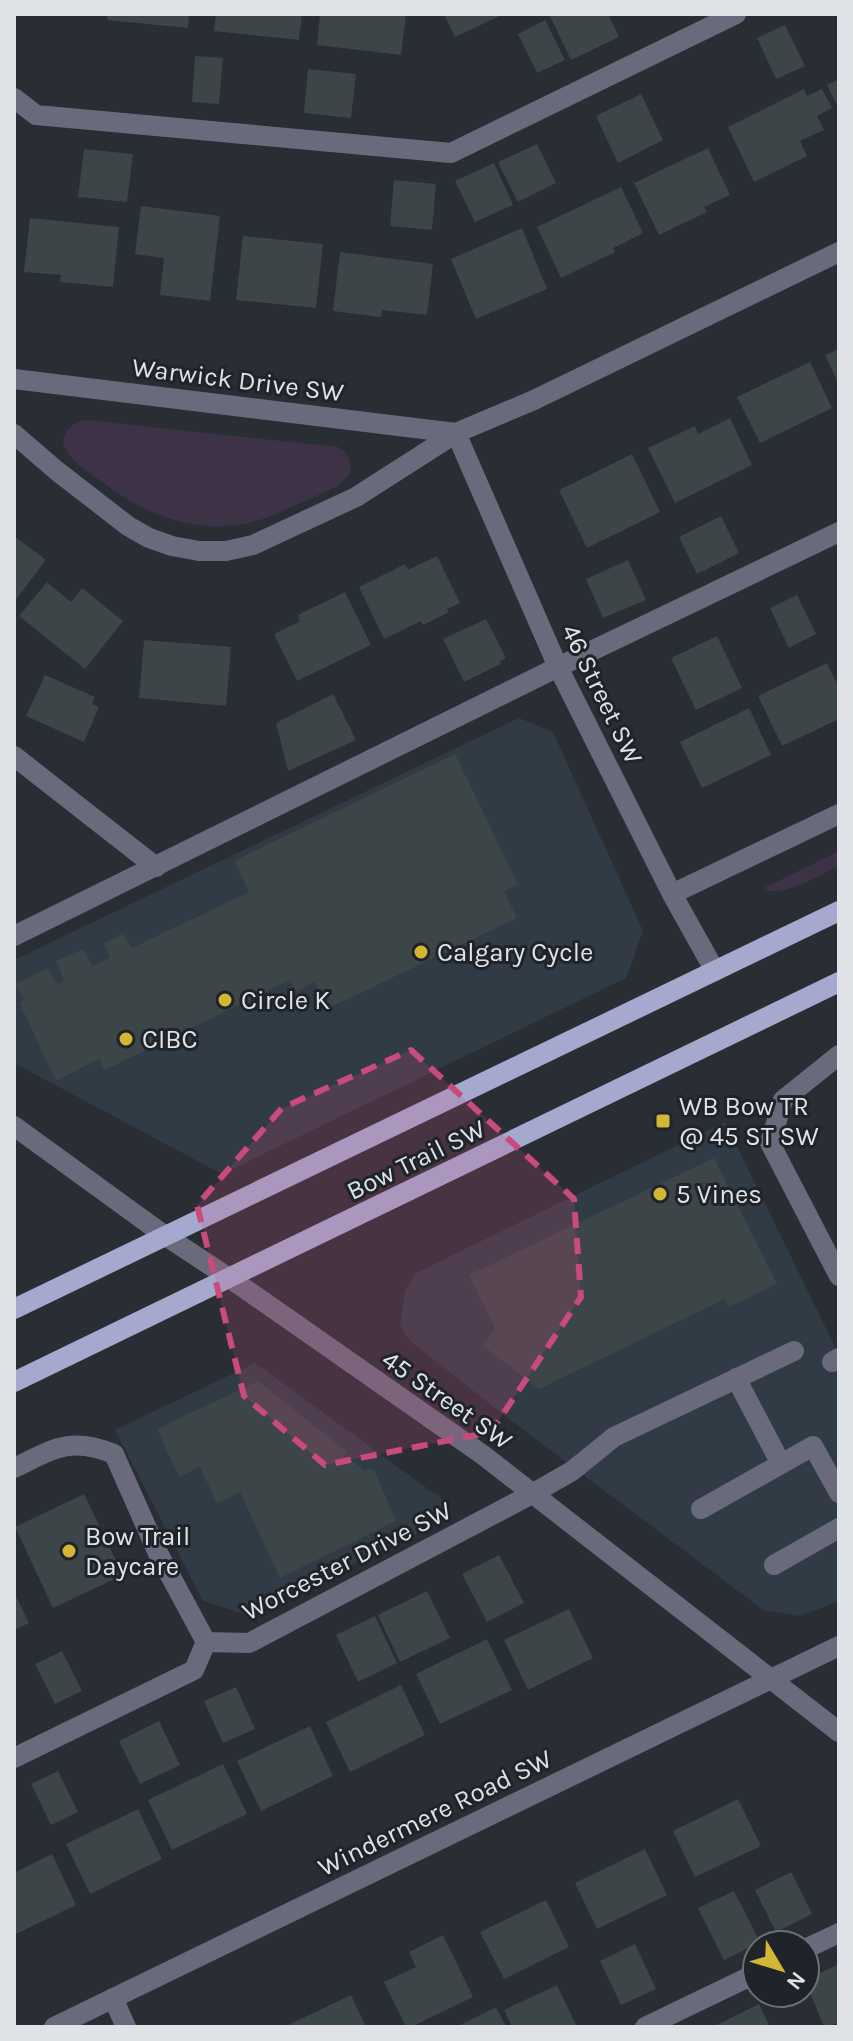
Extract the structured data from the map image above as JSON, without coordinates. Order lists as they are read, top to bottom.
{
  "streets": {
    "main road": ["Bow Trail SW"],
    "street": [
      "Warwick Drive SW",
      "46 Street SW",
      "45 Street SW",
      "Worcester Drive SW",
      "Windermere Road SW"
    ]
  },
  "crossings": [
    ["Warwick Drive SW", "46 Street SW"],
    ["46 Street SW", "Bow Trail SW"],
    ["Bow Trail SW", "45 Street SW"],
    ["45 Street SW", "Worcester Drive SW"],
    ["45 Street SW", "Windermere Road SW"]
  ],
  "places": {
    "other": [
      "Calgary Cycle",
      "Circle K",
      "CIBC",
      "5 Vines",
      "Bow Trail Daycare"
    ],
    "transit": ["WB Bow TR @ 45 ST SW"]
  },
  "north": "bottom right"
}
